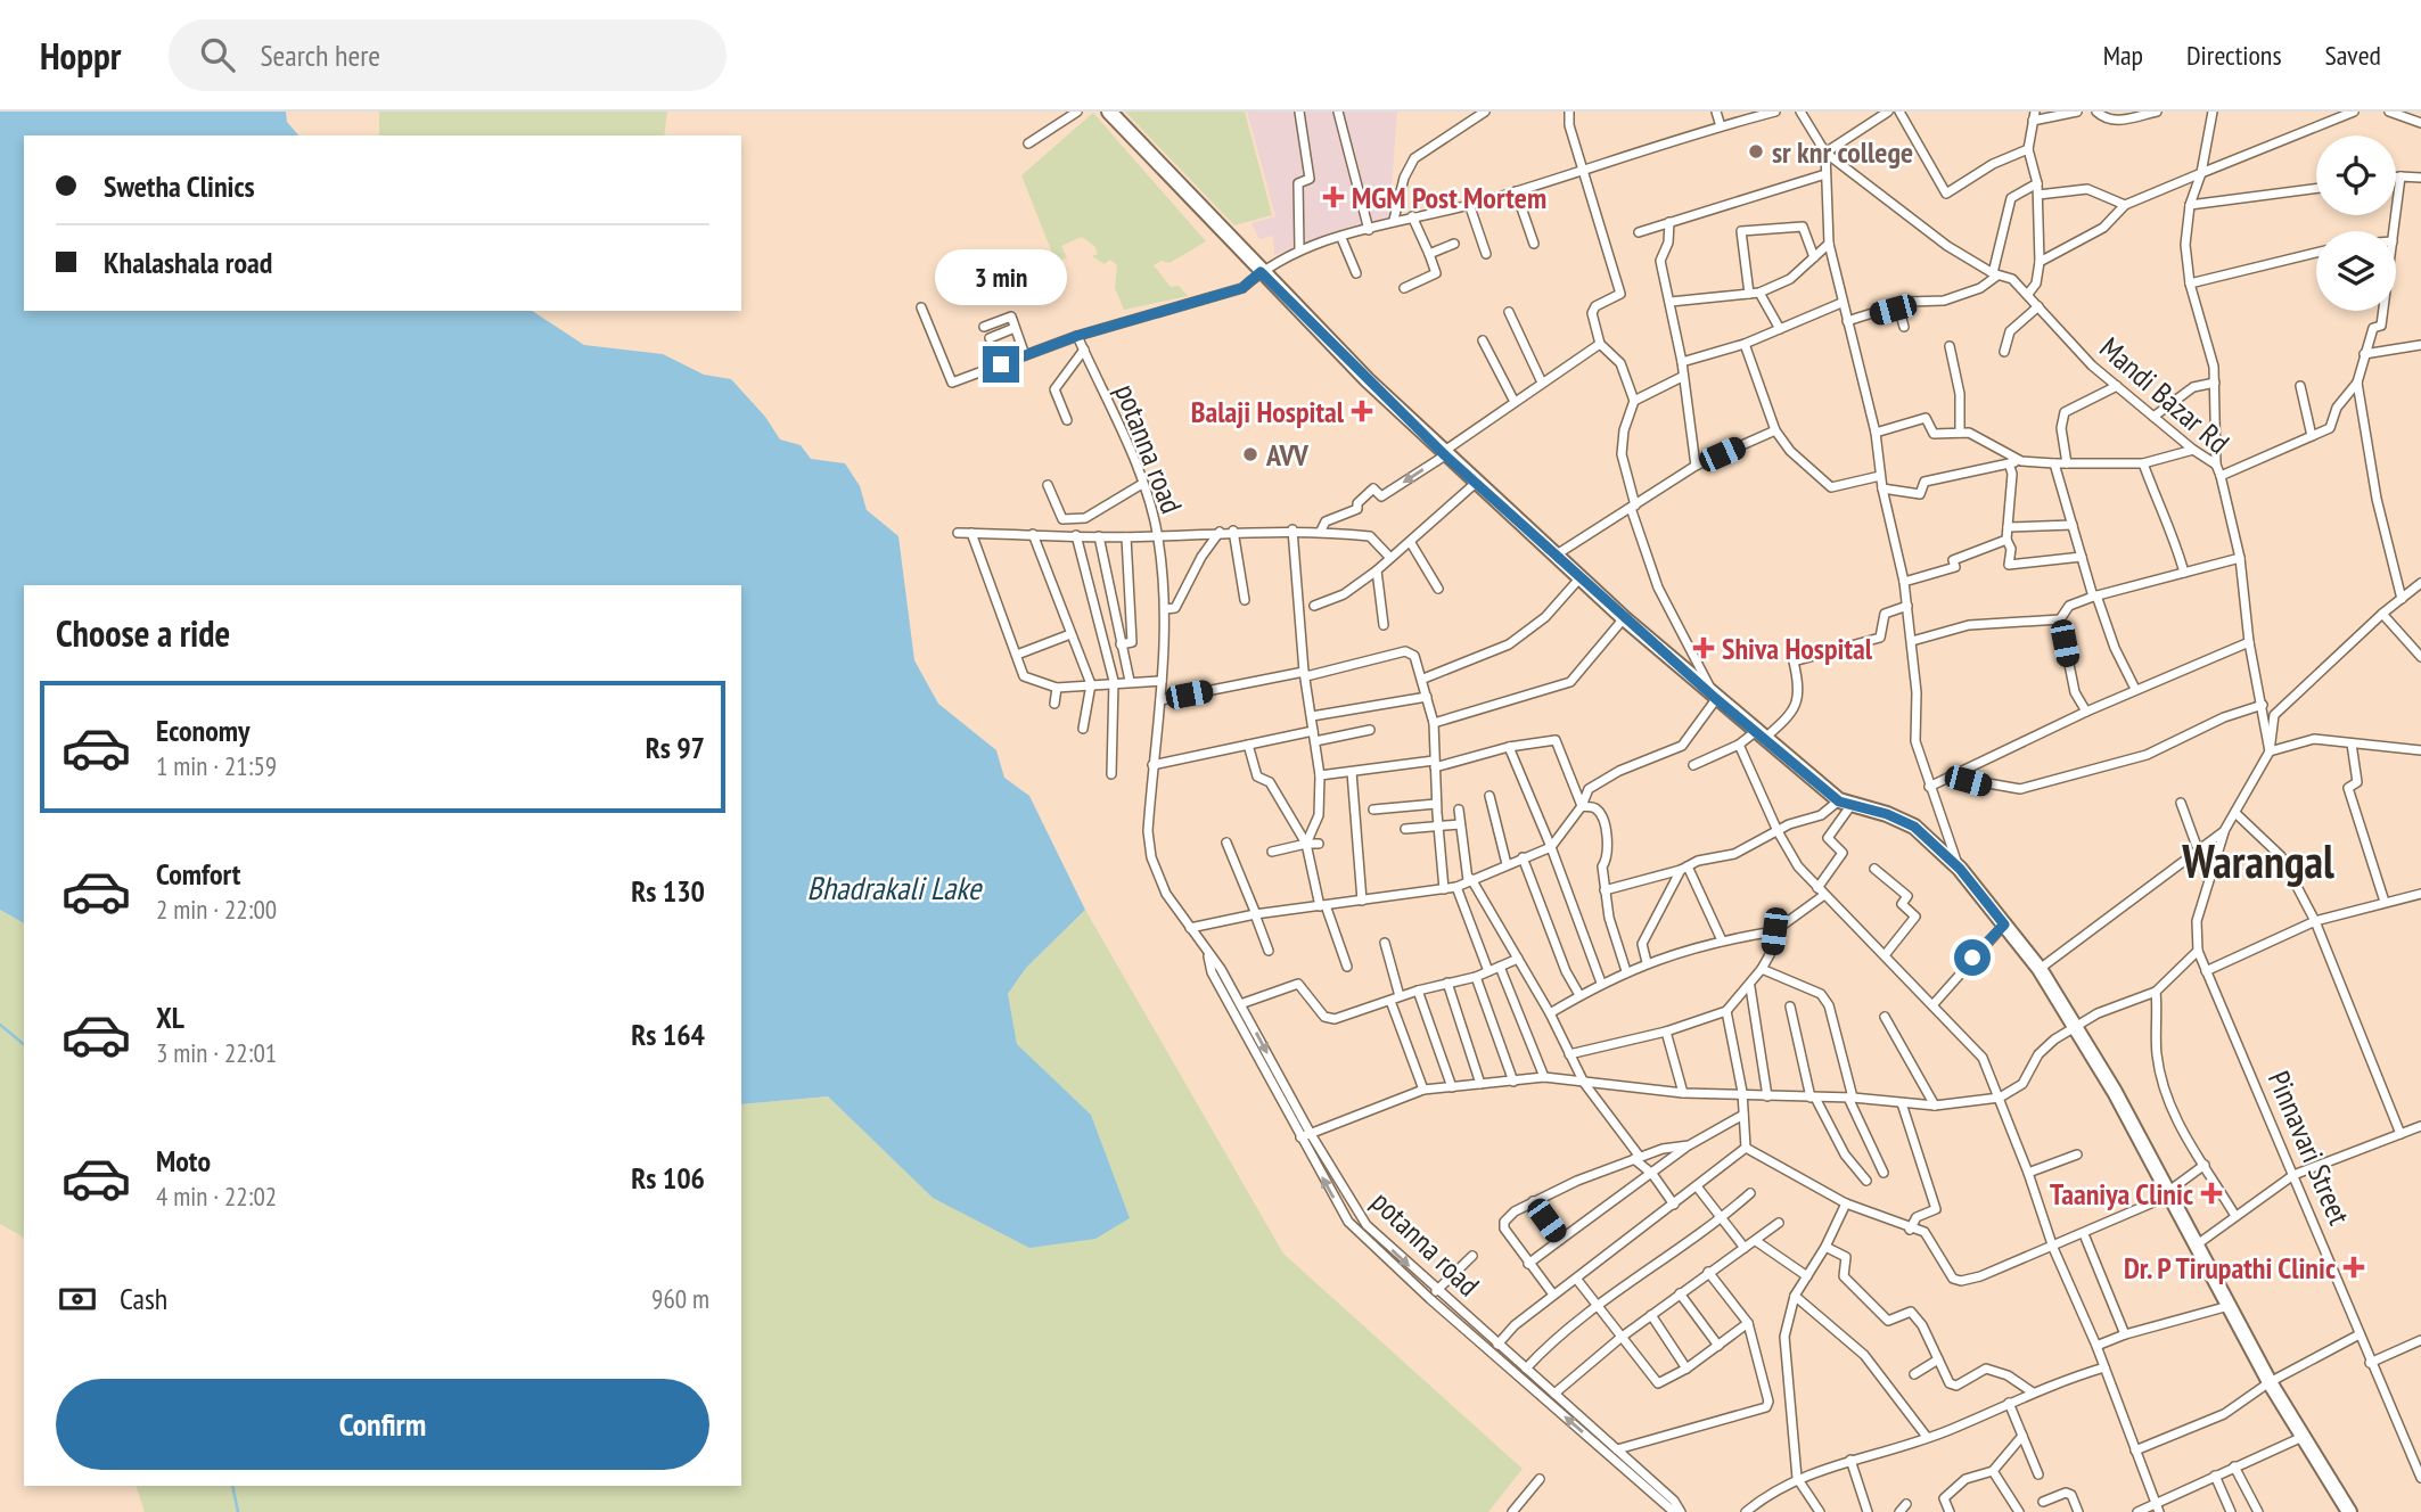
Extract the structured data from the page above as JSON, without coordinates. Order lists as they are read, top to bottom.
{
  "streets": {
    "street": ["Mandi Bazar Rd", "potanna road", "Pinnavari Street"]
  },
  "districts": ["Warangal"],
  "water": ["Bhadrakali Lake"],
  "places": {
    "other": ["sr knr college", "AVV"],
    "health": [
      "MGM Post Mortem",
      "Balaji Hospital",
      "Shiva Hospital",
      "Taaniya Clinic",
      "Dr. P Tirupathi Clinic"
    ]
  },
  "page": {
    "header": "Hoppr",
    "search": "Search here",
    "nav": ["Map", "Directions", "Saved"],
    "banner": ["Swetha Clinics", "Khalashala road"],
    "bubble": "3 min",
    "heading": "Choose a ride",
    "list": [
      {
        "name": "Economy",
        "note": "1 min · 21:59",
        "value": "Rs 97"
      },
      {
        "name": "Comfort",
        "note": "2 min · 22:00",
        "value": "Rs 130"
      },
      {
        "name": "XL",
        "note": "3 min · 22:01",
        "value": "Rs 164"
      },
      {
        "name": "Moto",
        "note": "4 min · 22:02",
        "value": "Rs 106"
      }
    ],
    "pay": ["Cash", "960 m"],
    "buttons": "Confirm"
  }
}
